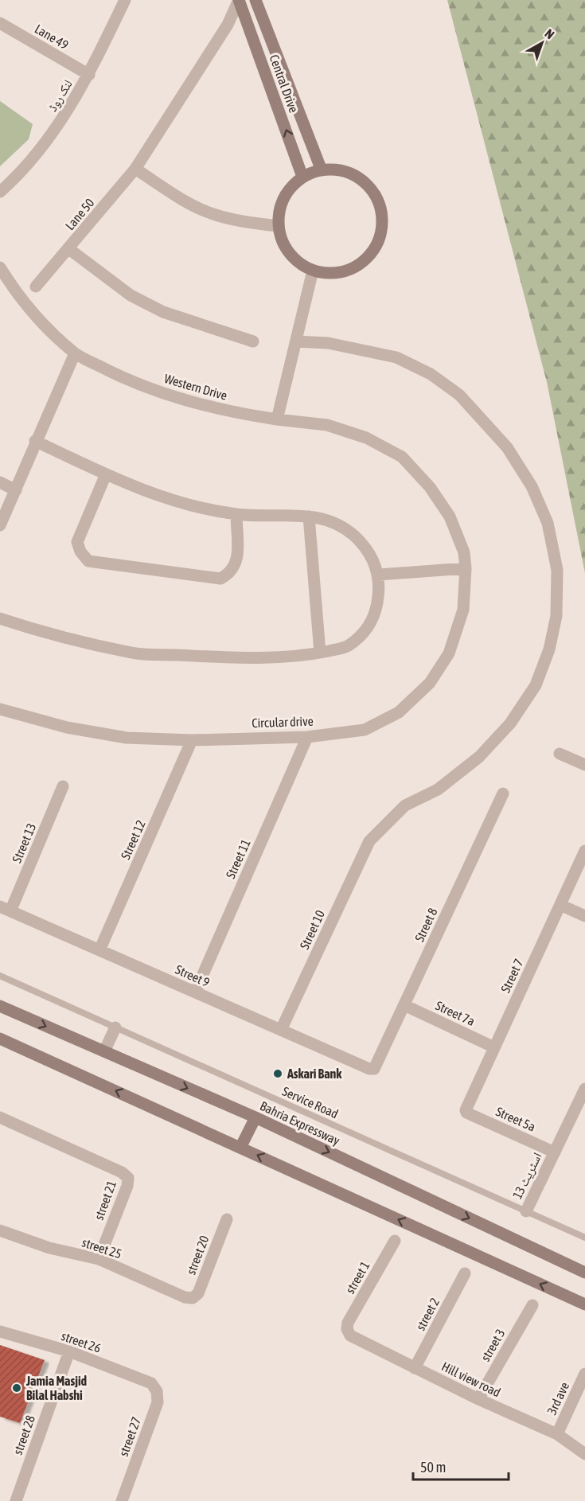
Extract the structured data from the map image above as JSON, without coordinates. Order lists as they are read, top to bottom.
{
  "streets": {
    "main road": ["Central Drive", "Bahria Expressway"],
    "street": [
      "Lane 49",
      "لنک روڈ",
      "Lane 50",
      "Western Drive",
      "Circular drive",
      "Street 12",
      "Street 13",
      "Street 11",
      "Street 8",
      "Street 10",
      "Street 9",
      "Street 7",
      "Street 7a",
      "Street 5a",
      "اسٹریٹ 13",
      "street 21",
      "street 25",
      "street 20",
      "street 1",
      "street 2",
      "street 26",
      "street 3",
      "Hill view road",
      "3rd ave",
      "street 28",
      "street 27"
    ],
    "lane": ["Service Road"]
  },
  "crossings": [
    ["Lane 49", "لنک روڈ"],
    ["Central Drive", "Lane 50"],
    ["Western Drive", "Circular drive"],
    ["Circular drive", "Street 12"],
    ["Circular drive", "Street 11"],
    ["Street 12", "Street 9"],
    ["Street 13", "Street 9"],
    ["Street 11", "Street 9"],
    ["Street 8", "Street 9"],
    ["Street 8", "Street 7a"],
    ["Street 10", "Street 9"],
    ["Street 7", "Street 7a"],
    ["Street 7", "Street 5a"],
    ["Service Road", "اسٹریٹ 13"],
    ["Street 5a", "اسٹریٹ 13"],
    ["street 21", "street 25"],
    ["street 25", "street 20"],
    ["street 1", "Hill view road"],
    ["street 2", "Hill view road"],
    ["street 26", "street 28"],
    ["street 26", "street 27"],
    ["street 3", "Hill view road"],
    ["Hill view road", "3rd ave"]
  ],
  "places": ["Askari Bank", "Jamia Masjid Bilal Habshi"],
  "scale_bar": "50 m",
  "north": "top right"
}
